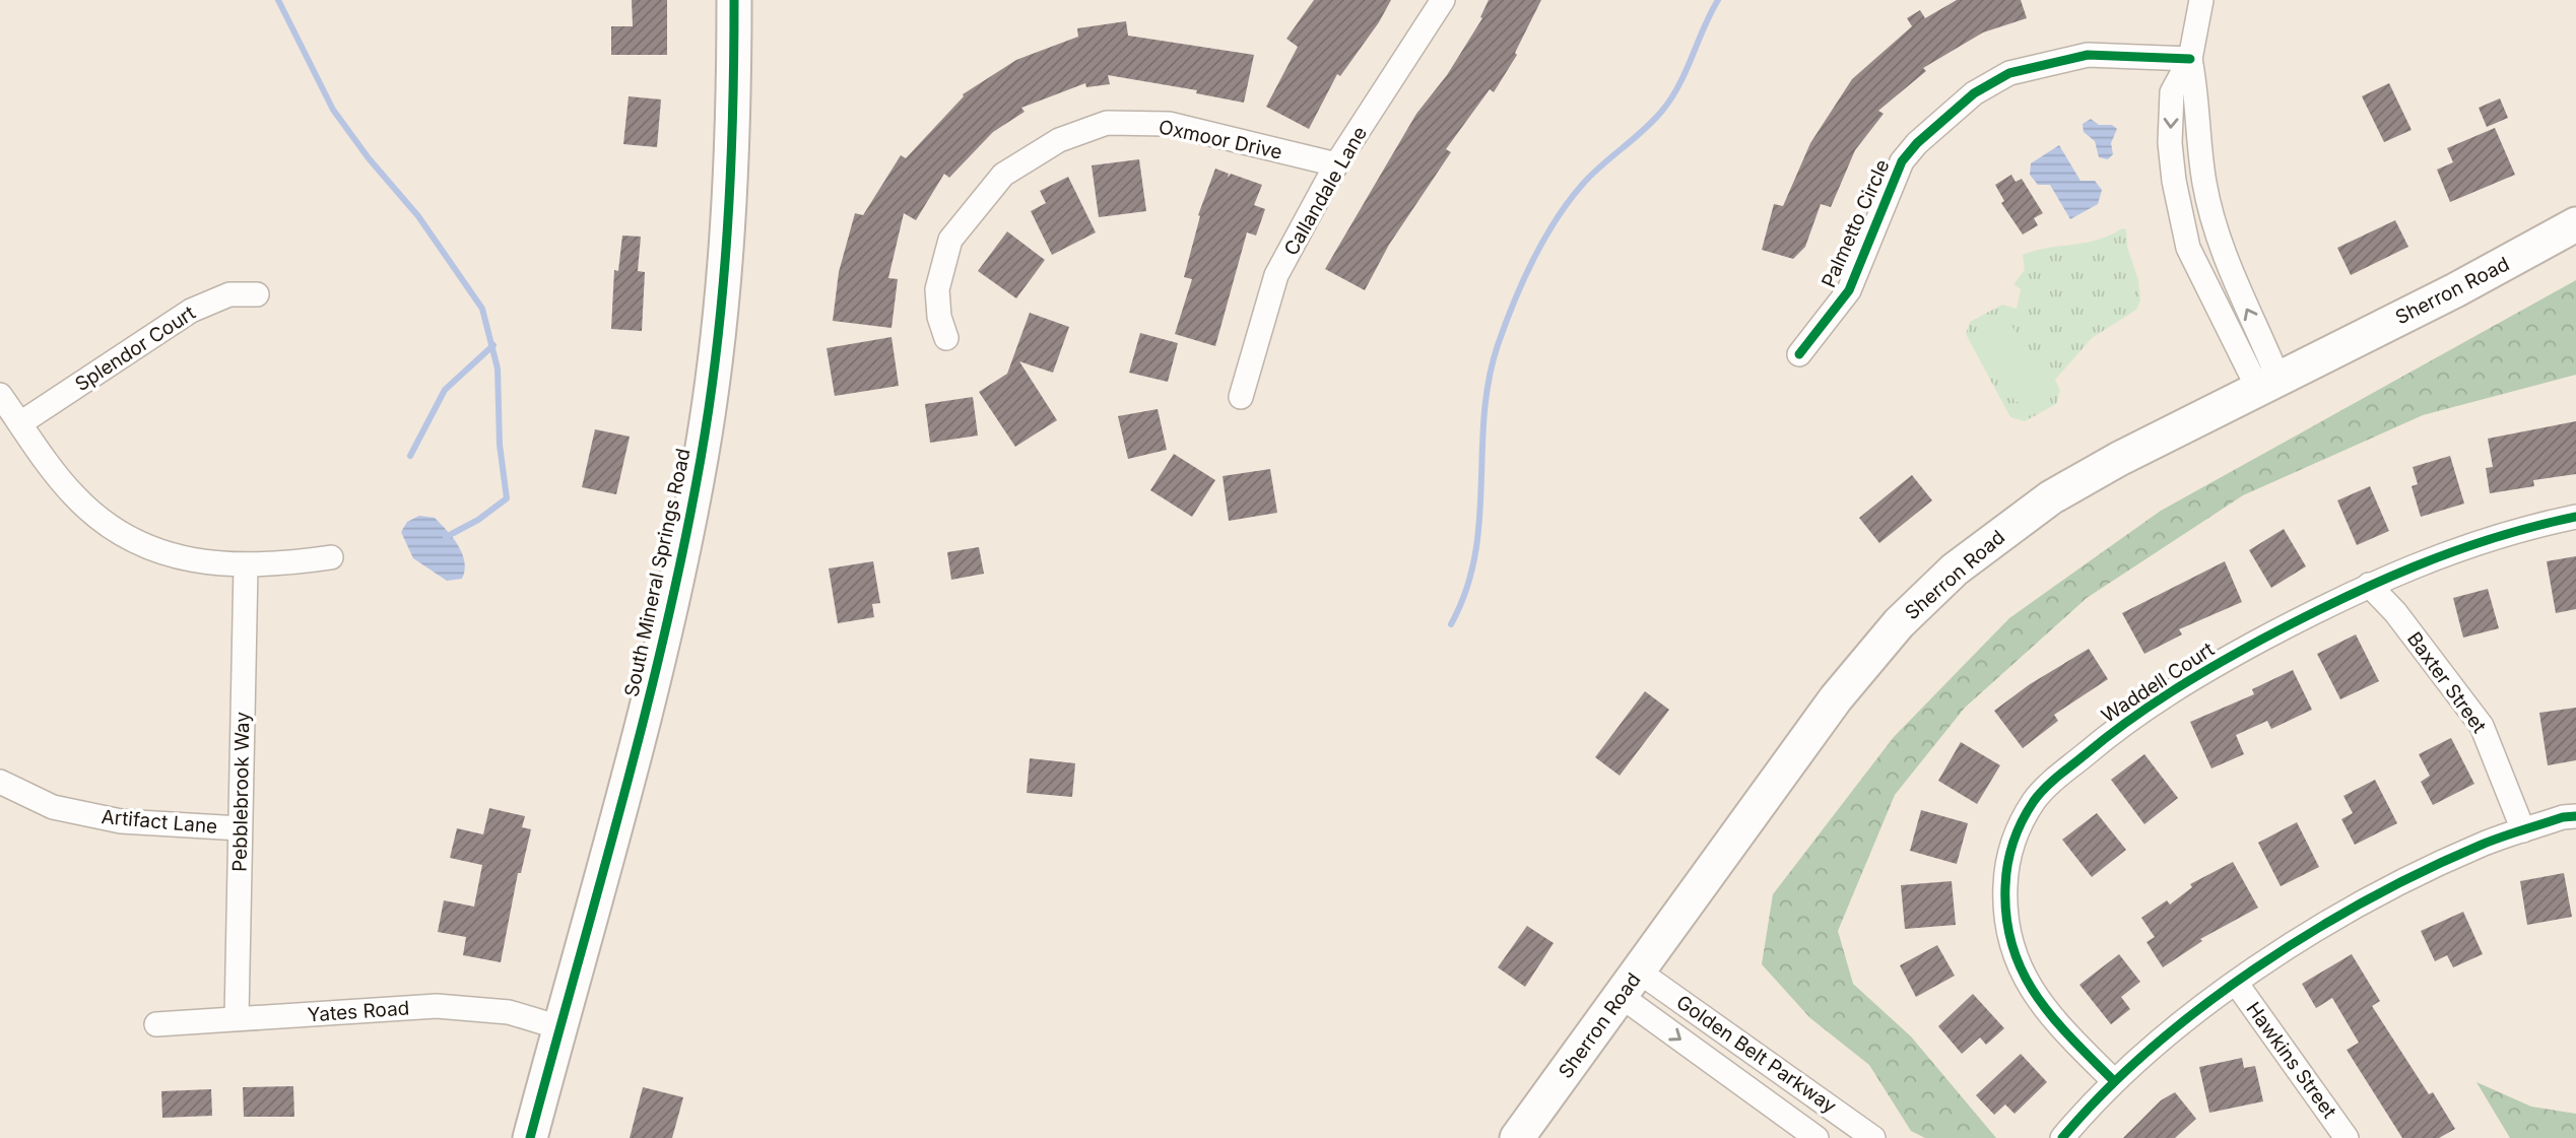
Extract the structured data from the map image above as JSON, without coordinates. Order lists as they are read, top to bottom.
{
  "streets": {
    "main road": ["Sherron Road", "South Mineral Springs Road"],
    "street": [
      "Oxmoor Drive",
      "Callandale Lane",
      "Palmetto Circle",
      "Splendor Court",
      "Waddell Court",
      "Baxter Street",
      "Pebblebrook Way",
      "Artifact Lane",
      "Yates Road",
      "Golden Belt Parkway",
      "Hawkins Street"
    ]
  },
  "crossings": [
    ["Oxmoor Drive", "Callandale Lane"],
    ["Sherron Road", "Golden Belt Parkway"],
    ["South Mineral Springs Road", "Yates Road"],
    ["Waddell Court", "Baxter Street"],
    ["Pebblebrook Way", "Artifact Lane"],
    ["Pebblebrook Way", "Yates Road"]
  ]
}
